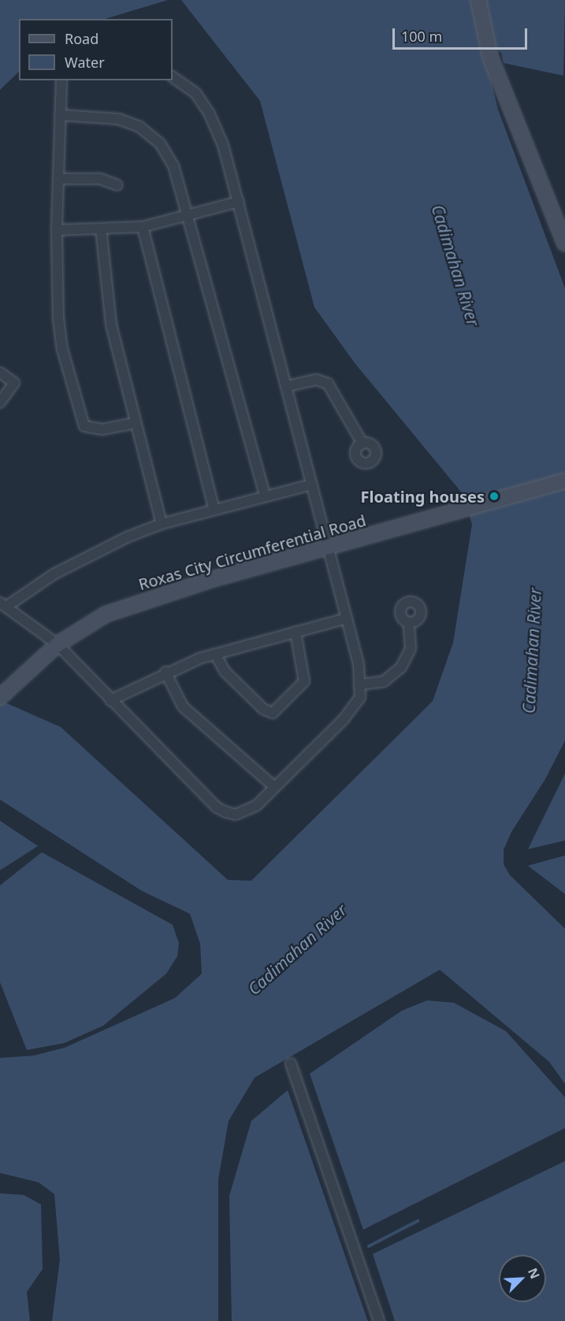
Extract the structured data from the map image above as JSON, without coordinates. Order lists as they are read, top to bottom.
{
  "streets": {
    "main road": ["Roxas City Circumferential Road"]
  },
  "water": ["Cadimahan River"],
  "places": ["Floating houses"],
  "legend": ["Road", "Water"],
  "scale_bar": "100 m",
  "north": "top right"
}
